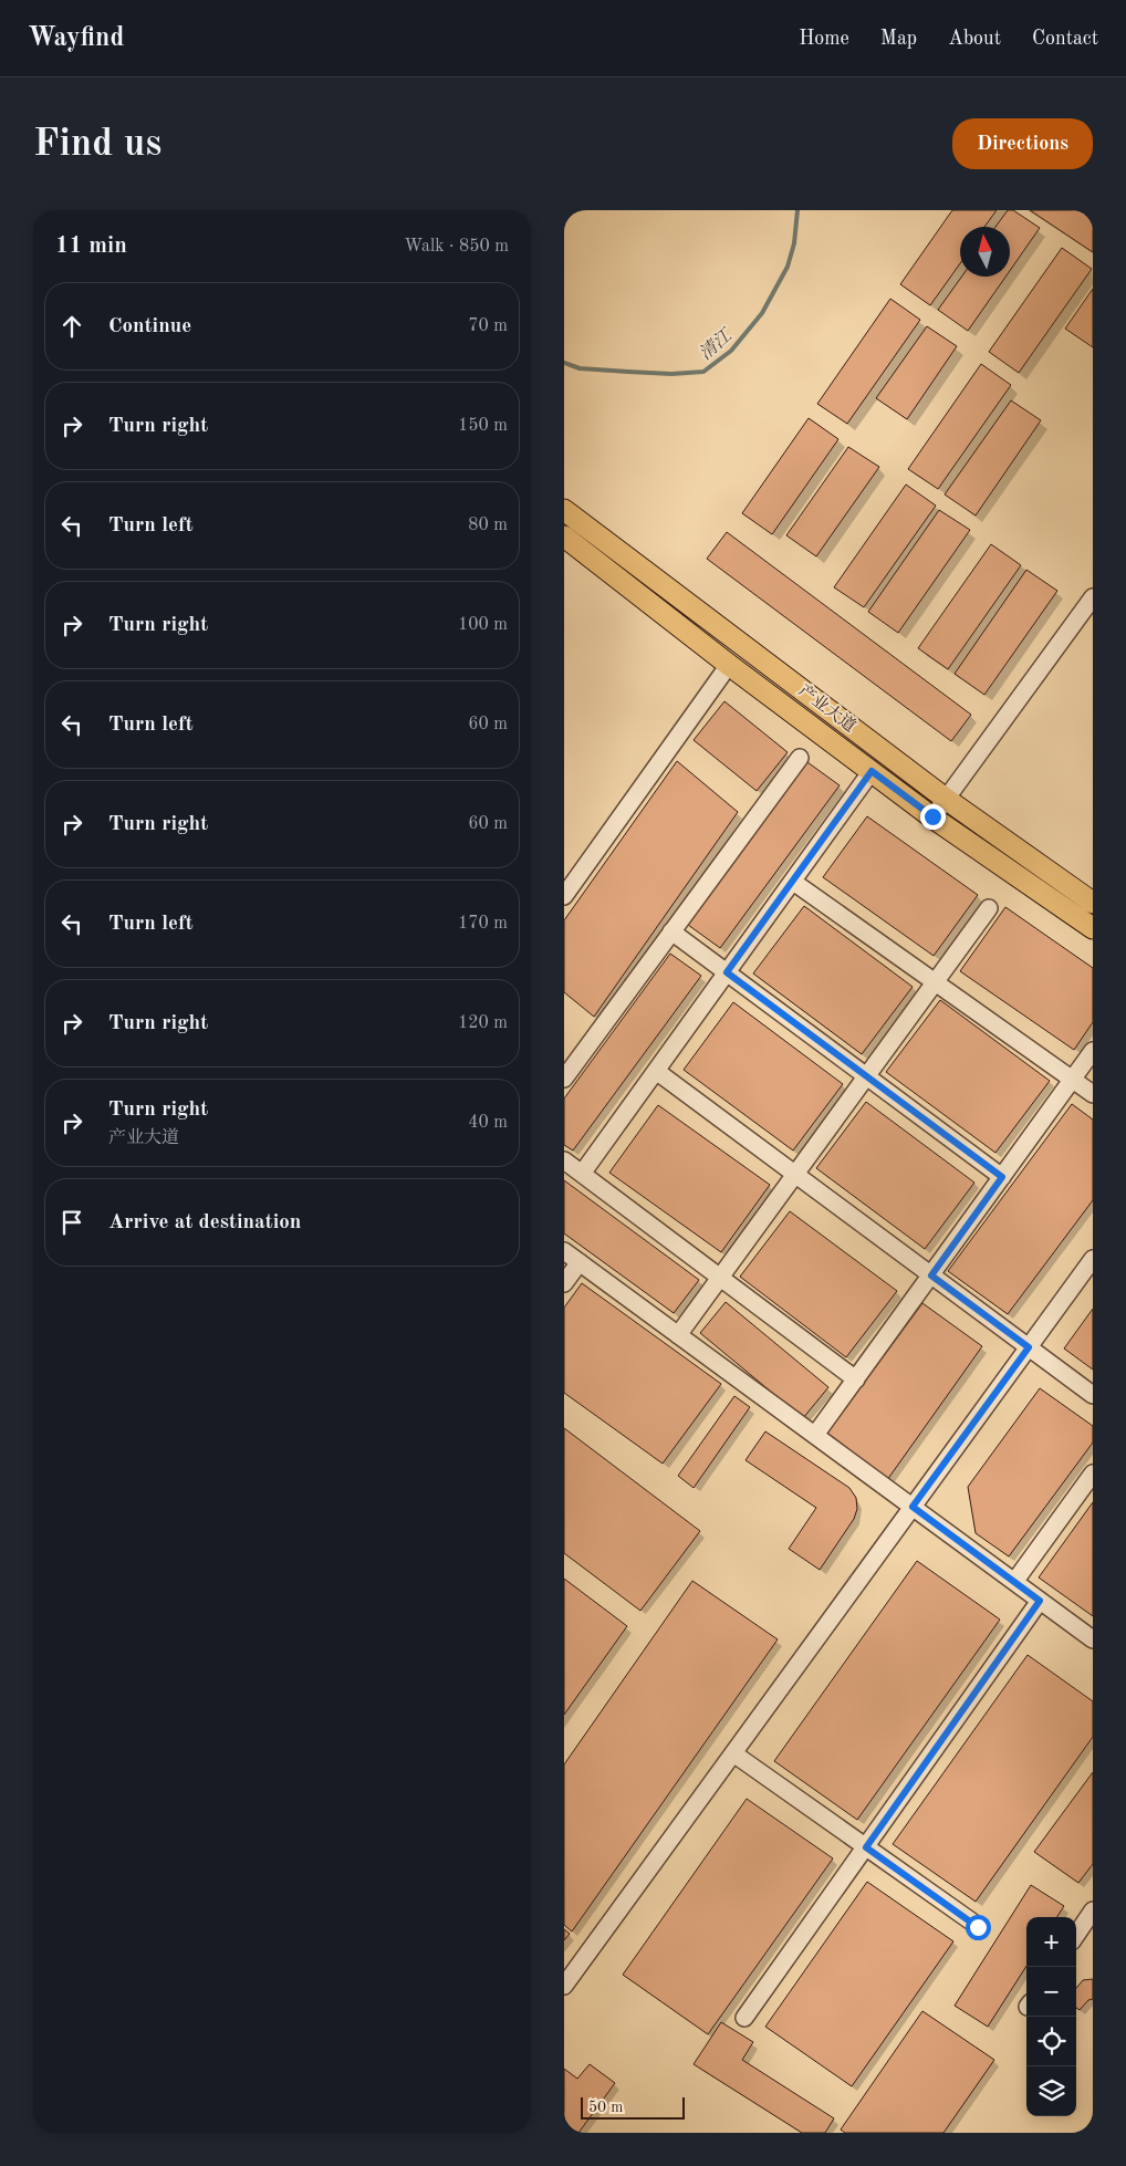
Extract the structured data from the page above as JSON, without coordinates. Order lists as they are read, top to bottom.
{
  "streets": {
    "main road": ["产业大道"]
  },
  "water": ["清江"],
  "scale_bar": "50 m",
  "north": "top",
  "page": {
    "header": "Wayfind",
    "nav": [
      "Home",
      "Map",
      "About",
      "Contact"
    ],
    "buttons": "Directions",
    "title": "Find us",
    "heading": ["11 min", "Walk · 850 m"],
    "list": [
      ["Continue", "70 m"],
      ["Turn right", "150 m"],
      ["Turn left", "80 m"],
      ["Turn right", "100 m"],
      ["Turn left", "60 m"],
      ["Turn right", "60 m"],
      ["Turn left", "170 m"],
      ["Turn right", "120 m"],
      ["Turn right", "产业大道", "40 m"],
      "Arrive at destination"
    ],
    "map_buttons": ["+", "−"],
    "scale": "50 m"
  }
}
